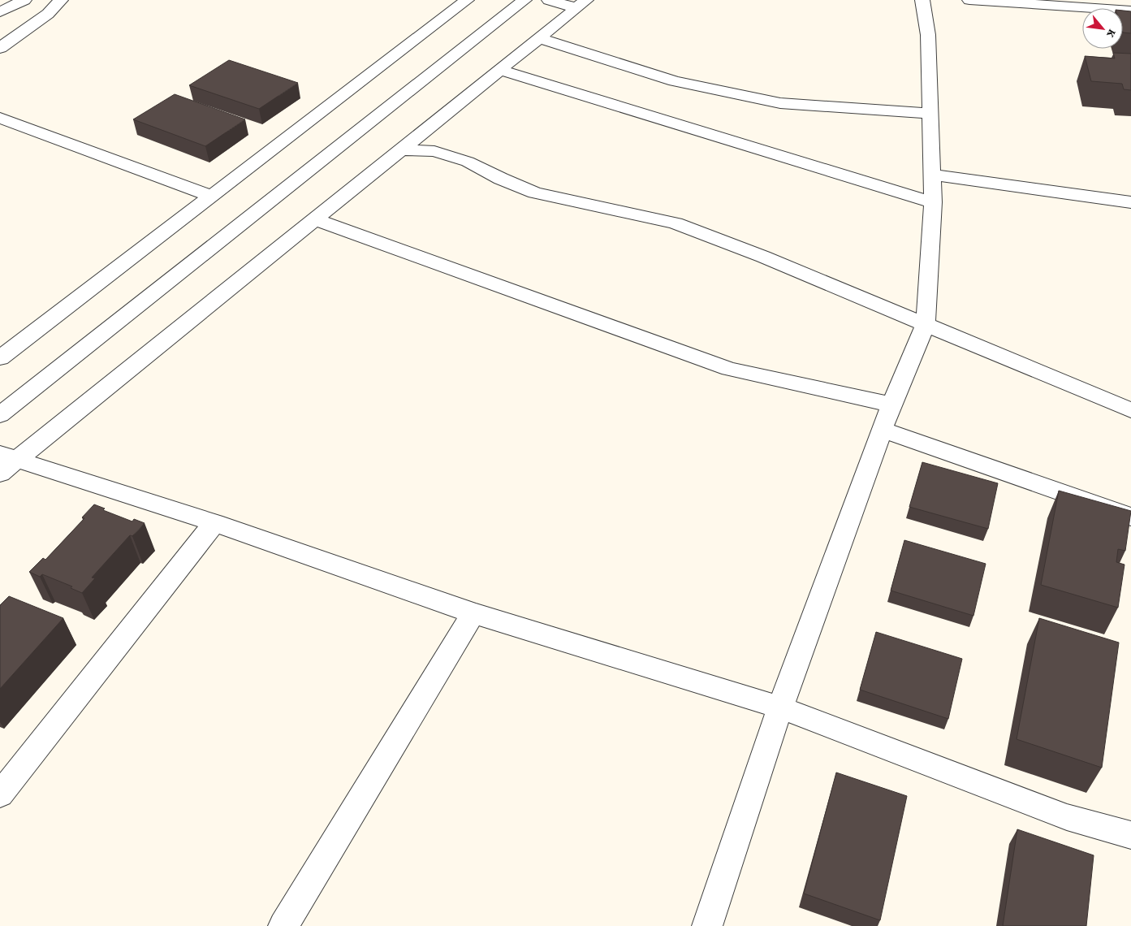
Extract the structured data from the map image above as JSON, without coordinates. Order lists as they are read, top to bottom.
{
  "north": "bottom right"
}
